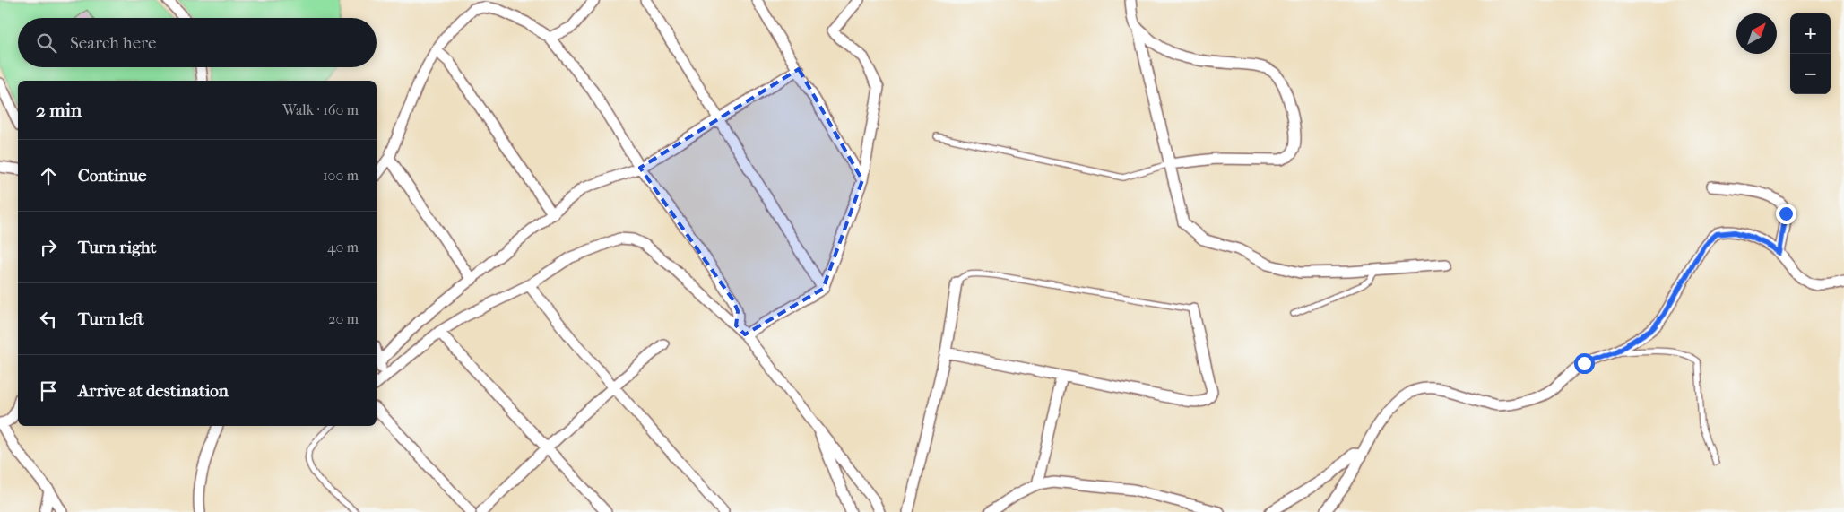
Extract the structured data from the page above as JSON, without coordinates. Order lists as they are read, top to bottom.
{
  "north": "top right",
  "page": {
    "map_buttons": ["+", "−"],
    "search": "Search here",
    "heading": ["2 min", "Walk · 160 m"],
    "list": [
      ["Continue", "100 m"],
      ["Turn right", "40 m"],
      ["Turn left", "20 m"],
      "Arrive at destination"
    ]
  }
}
